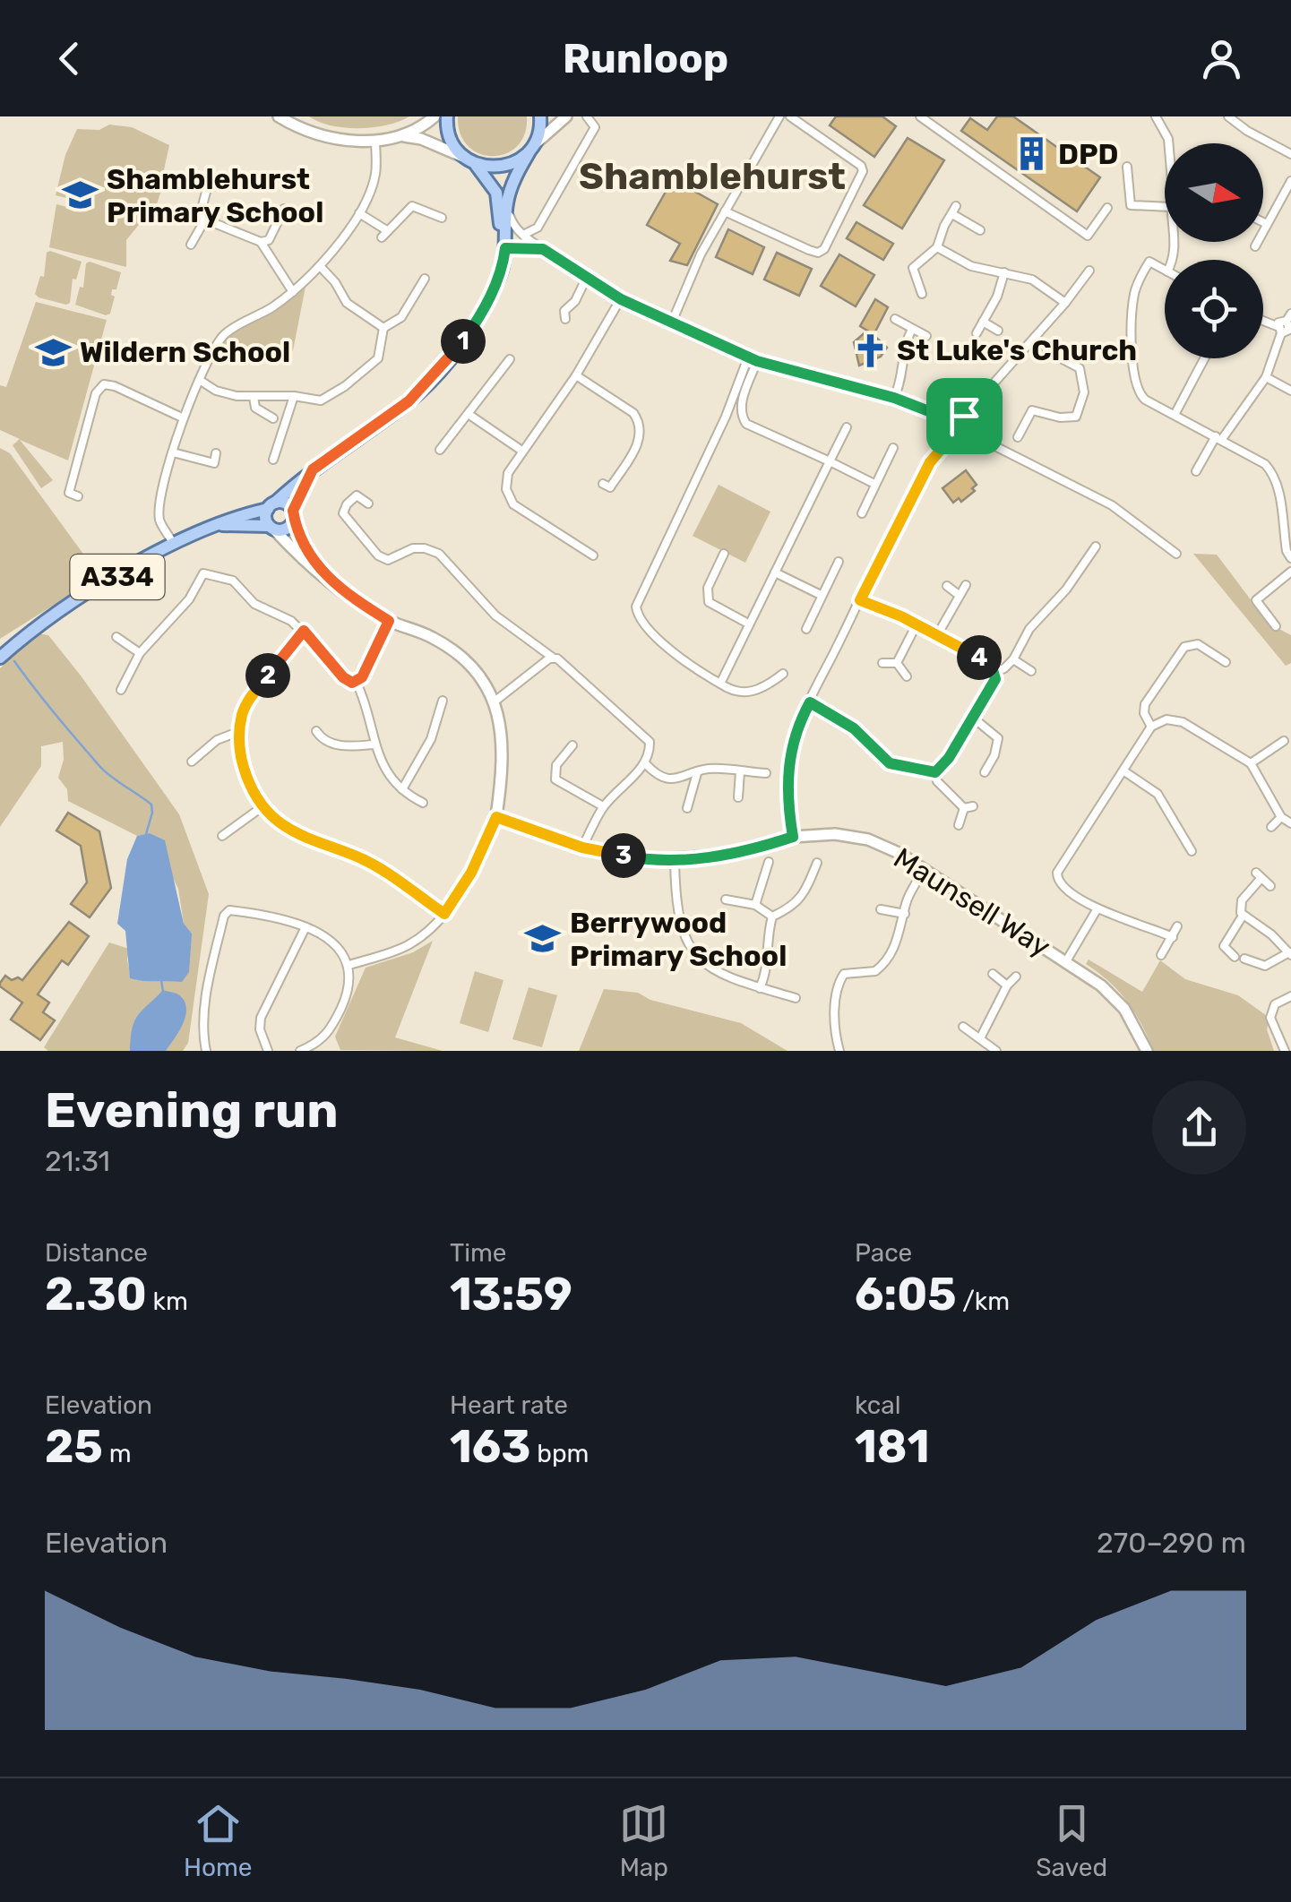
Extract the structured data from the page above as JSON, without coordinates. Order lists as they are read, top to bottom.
{
  "streets": {
    "main road": ["A334"],
    "street": ["Maunsell Way"]
  },
  "districts": ["Shamblehurst"],
  "places": {
    "building": ["DPD"],
    "school or university": ["Shamblehurst Primary School", "Wildern School", "Berrywood Primary School"],
    "church": ["St Luke's Church"]
  },
  "north": "right",
  "page": {
    "header": "Runloop",
    "pins": [
      "1",
      "4",
      "2",
      "3"
    ],
    "heading": ["Evening run", "21:31"],
    "stats": [
      ["Distance", "2.30 km"],
      ["Time", "13:59"],
      ["Pace", "6:05 /km"],
      ["Elevation", "25 m"],
      ["Heart rate", "163 bpm"],
      ["kcal", "181"]
    ],
    "chart": ["Elevation", "270–290 m"],
    "tabs": ["Home", "Map", "Saved"]
  }
}
